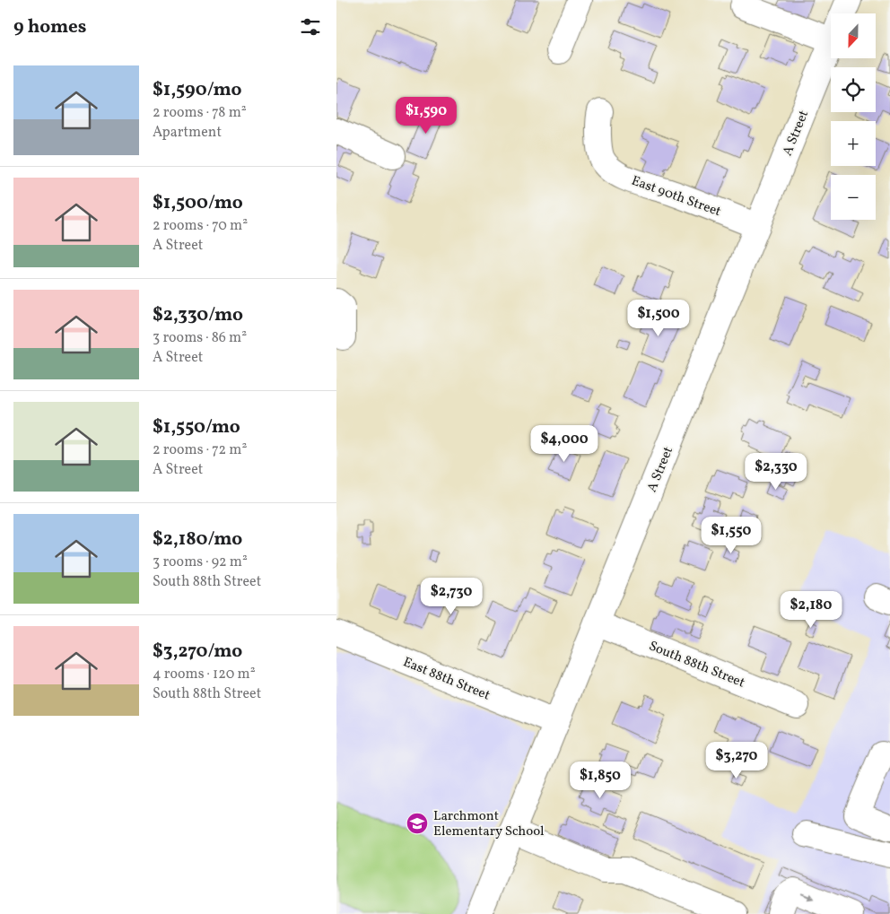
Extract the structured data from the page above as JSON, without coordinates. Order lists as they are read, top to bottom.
{
  "streets": {
    "street": [
      "A Street",
      "East 90th Street",
      "South 88th Street",
      "East 88th Street"
    ]
  },
  "crossings": [
    ["A Street", "East 90th Street"],
    ["A Street", "South 88th Street"],
    ["A Street", "East 88th Street"]
  ],
  "places": {
    "school or university": ["Larchmont Elementary School"]
  },
  "north": "bottom",
  "page": {
    "heading": "9 homes",
    "map_buttons": ["+", "−"],
    "list": [
      {
        "name": "$1,590/mo",
        "note": "2 rooms · 78 m² · Apartment"
      },
      {
        "name": "$1,500/mo",
        "note": "2 rooms · 70 m² · A Street"
      },
      {
        "name": "$2,330/mo",
        "note": "3 rooms · 86 m² · A Street"
      },
      {
        "name": "$1,550/mo",
        "note": "2 rooms · 72 m² · A Street"
      },
      {
        "name": "$2,180/mo",
        "note": "3 rooms · 92 m² · South 88th Street"
      },
      {
        "name": "$3,270/mo",
        "note": "4 rooms · 120 m² · South 88th Street"
      }
    ],
    "price": [
      "$1,590",
      "$1,500",
      "$4,000",
      "$2,330",
      "$1,550",
      "$2,730",
      "$2,180",
      "$3,270",
      "$1,850"
    ]
  }
}
